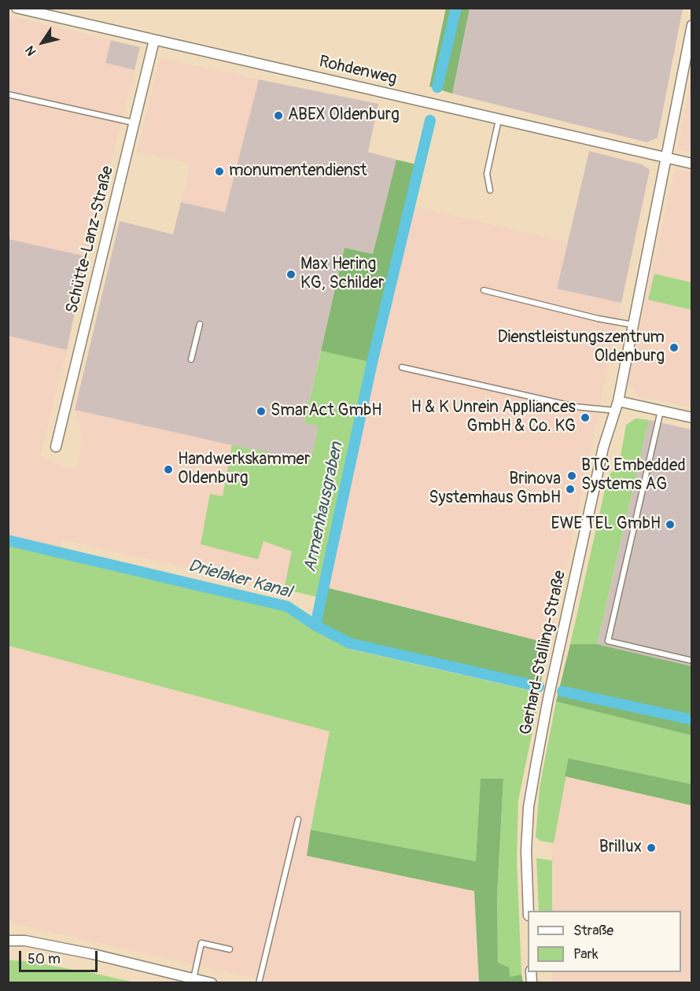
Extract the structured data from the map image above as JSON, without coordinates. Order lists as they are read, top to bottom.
{
  "streets": {
    "street": ["Rohdenweg", "Schütte-Lanz-Straße", "Gerhard-Stalling-Straße"]
  },
  "crossings": [
    ["Rohdenweg", "Schütte-Lanz-Straße"],
    ["Rohdenweg", "Gerhard-Stalling-Straße"]
  ],
  "water": ["Armenhausgraben", "Drielaker Kanal"],
  "places": [
    "ABEX Oldenburg",
    "monumentendienst",
    "Max Hering KG, Schilder",
    "Dienstleistungszentrum Oldenburg",
    "SmarAct GmbH",
    "H & K Unrein Appliances GmbH & Co. KG",
    "Handwerkskammer Oldenburg",
    "BTC Embedded Systems AG",
    "Brinova Systemhaus GmbH",
    "EWE TEL GmbH",
    "Brillux"
  ],
  "legend": ["Straße", "Park"],
  "scale_bar": "50 m",
  "north": "bottom left"
}
